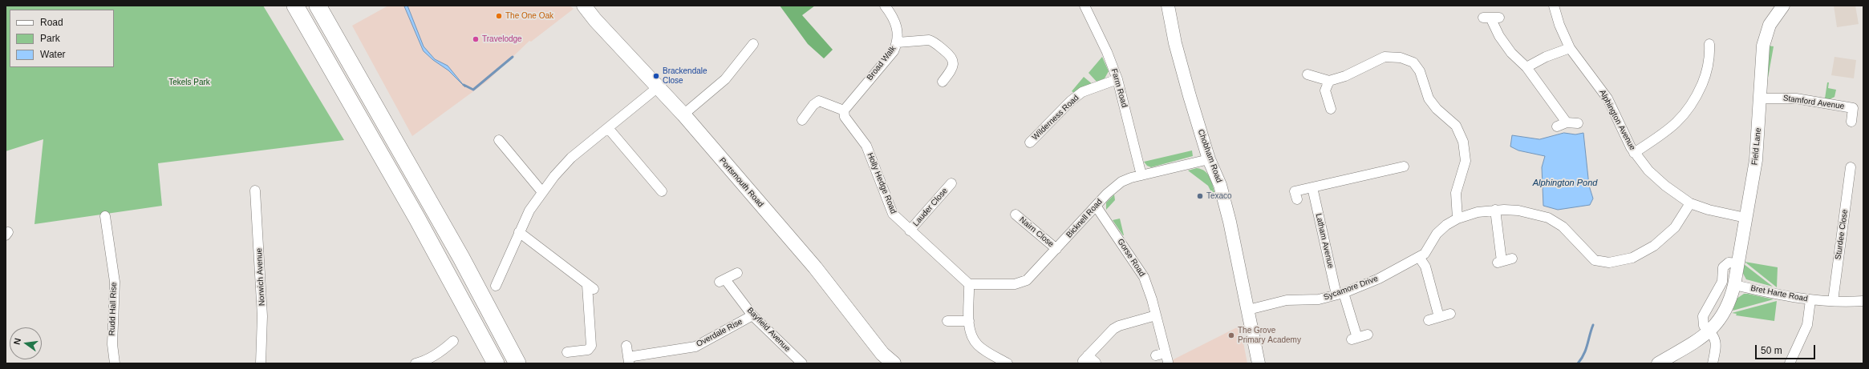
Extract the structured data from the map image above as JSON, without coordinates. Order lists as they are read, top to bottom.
{
  "streets": {
    "main road": ["Portsmouth Road"],
    "street": [
      "Broad Walk",
      "Farm Road",
      "Stamford Avenue",
      "Wilderness Road",
      "Alphington Avenue",
      "Field Lane",
      "Chobham Road",
      "Holly Hedge Road",
      "Lauder Close",
      "Bicknell Road",
      "Nairn Close",
      "Sturdee Close",
      "Latham Avenue",
      "Gorse Road",
      "Norwich Avenue",
      "Sycamore Drive",
      "Bret Harte Road",
      "Rudd Hall Rise",
      "Bayfield Avenue",
      "Overdale Rise"
    ]
  },
  "crossings": [
    ["Broad Walk", "Holly Hedge Road"],
    ["Farm Road", "Wilderness Road"],
    ["Farm Road", "Bicknell Road"],
    ["Stamford Avenue", "Field Lane"],
    ["Alphington Avenue", "Field Lane"],
    ["Field Lane", "Bret Harte Road"],
    ["Chobham Road", "Bicknell Road"],
    ["Chobham Road", "Sycamore Drive"],
    ["Holly Hedge Road", "Lauder Close"],
    ["Holly Hedge Road", "Bicknell Road"],
    ["Bicknell Road", "Nairn Close"],
    ["Bicknell Road", "Gorse Road"],
    ["Sturdee Close", "Bret Harte Road"],
    ["Latham Avenue", "Sycamore Drive"],
    ["Bayfield Avenue", "Overdale Rise"]
  ],
  "water": ["Alphington Pond"],
  "parks": ["Tekels Park"],
  "places": [
    "The One Oak",
    "Travelodge",
    "Brackendale Close",
    "Texaco",
    "The Grove Primary Academy"
  ],
  "legend": ["Road", "Park", "Water"],
  "scale_bar": "50 m",
  "north": "left"
}
